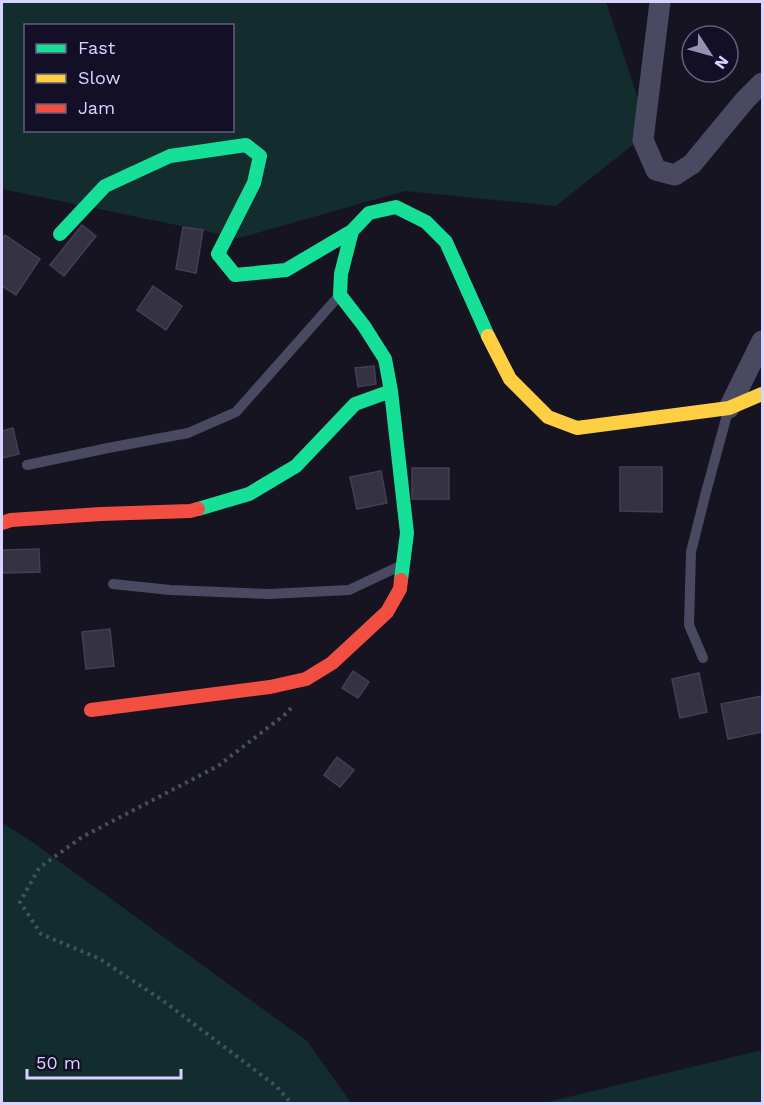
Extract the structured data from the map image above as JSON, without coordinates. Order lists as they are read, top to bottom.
{
  "legend": ["Fast", "Slow", "Jam"],
  "scale_bar": "50 m",
  "north": "bottom right"
}
